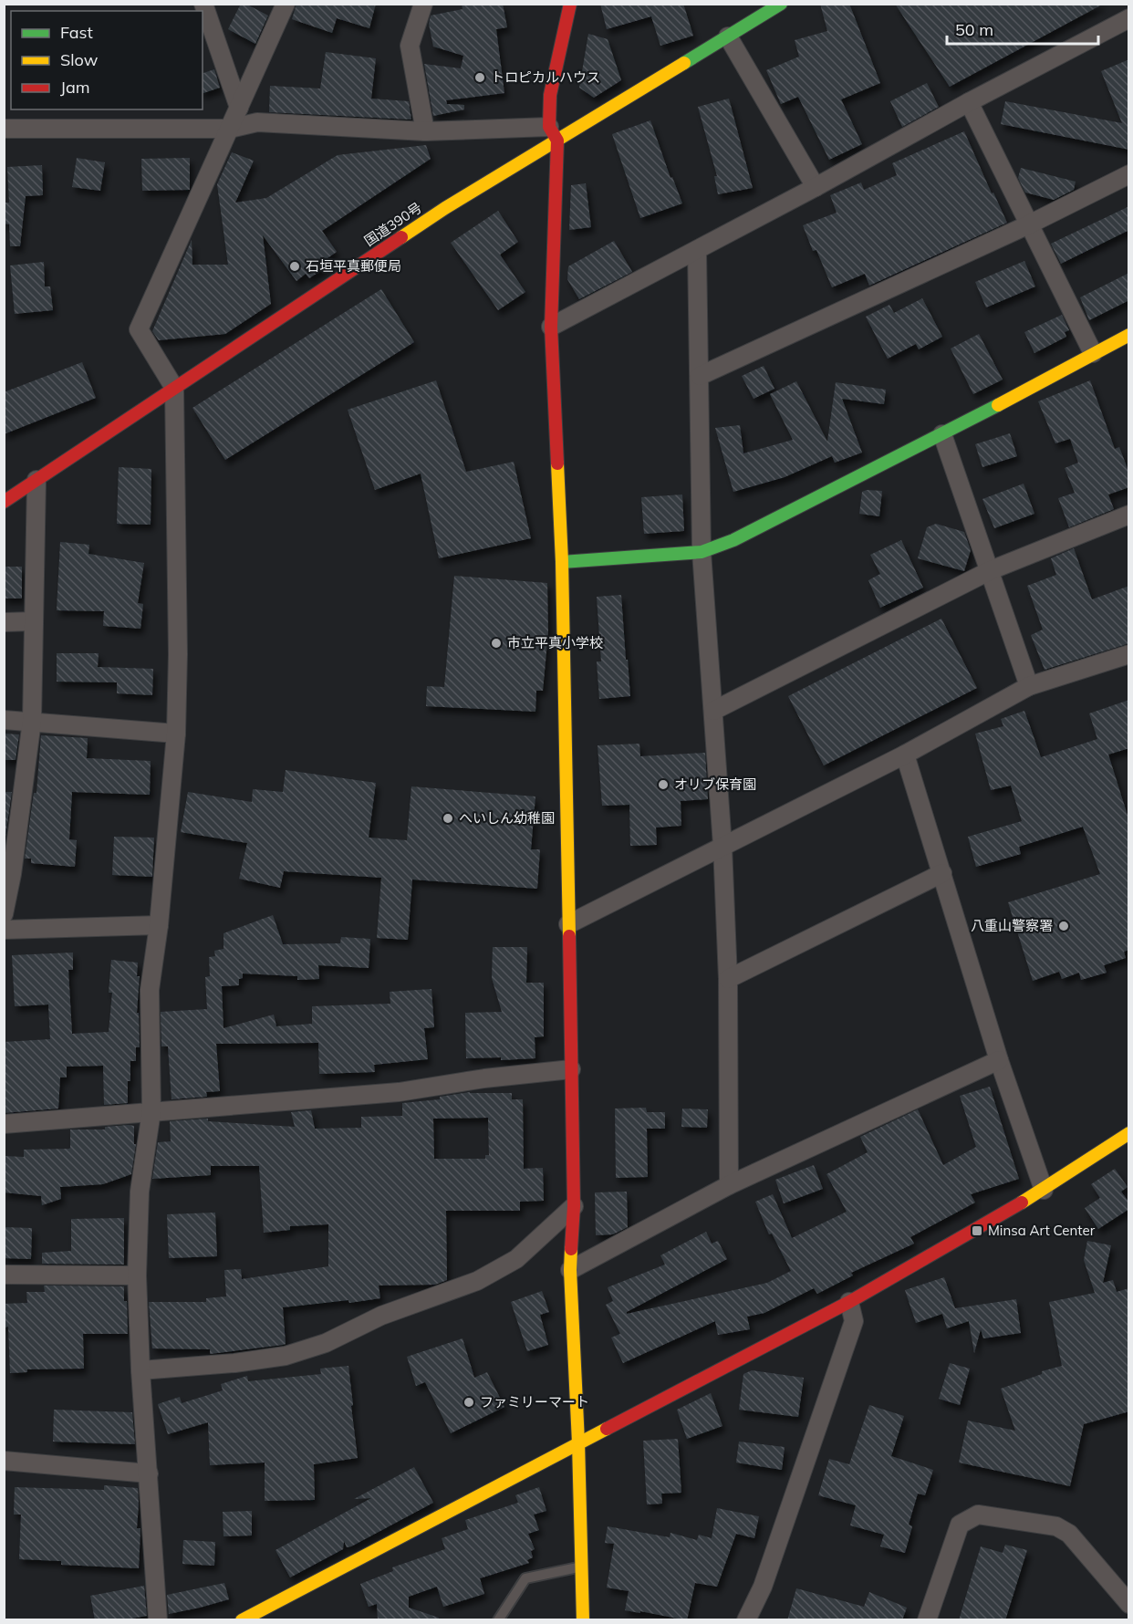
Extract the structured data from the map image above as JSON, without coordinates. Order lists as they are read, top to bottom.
{
  "streets": {
    "main road": ["国道390号"]
  },
  "places": {
    "other": [
      "トロピカルハウス",
      "石垣平真郵便局",
      "市立平真小学校",
      "オリブ保育園",
      "へいしん幼稚園",
      "八重山警察署",
      "ファミリーマート"
    ],
    "transit": ["Minsa Art Center"]
  },
  "legend": ["Fast", "Slow", "Jam"],
  "scale_bar": "50 m"
}
